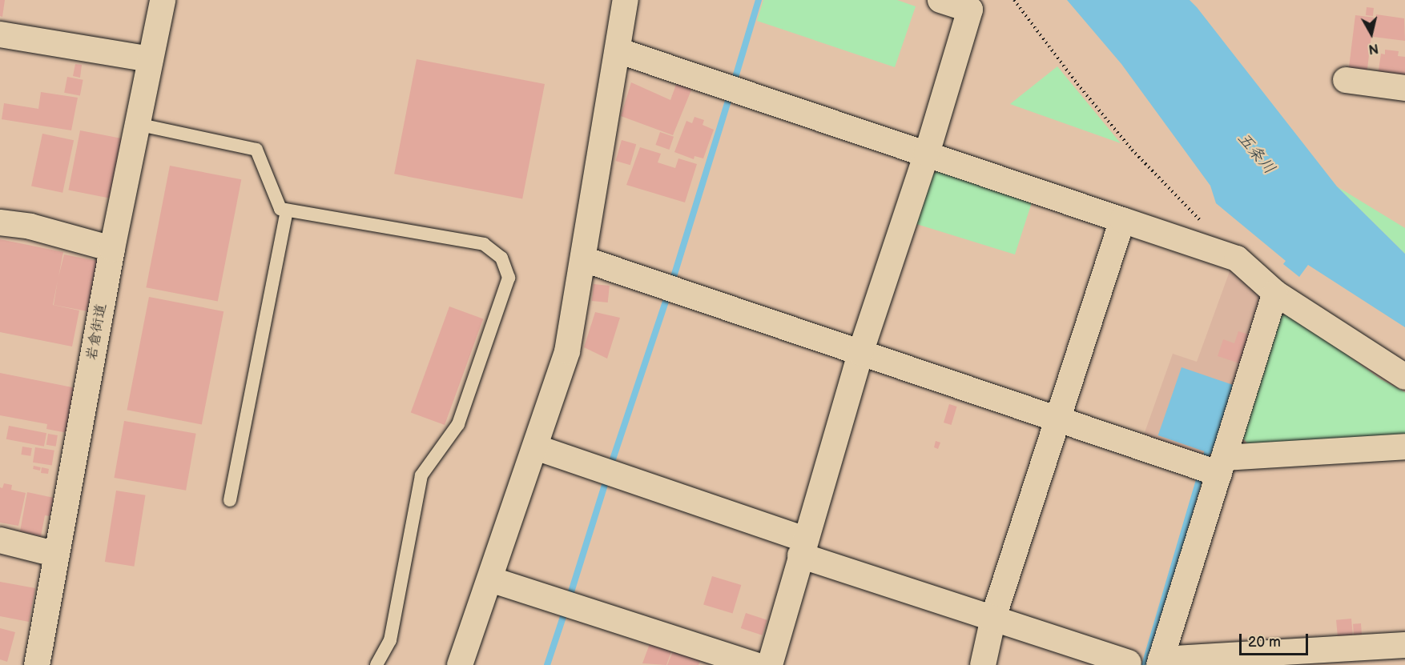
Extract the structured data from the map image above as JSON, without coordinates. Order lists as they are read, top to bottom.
{
  "streets": {
    "street": ["岩倉街道"]
  },
  "water": ["五条川"],
  "scale_bar": "20 m",
  "north": "bottom"
}
